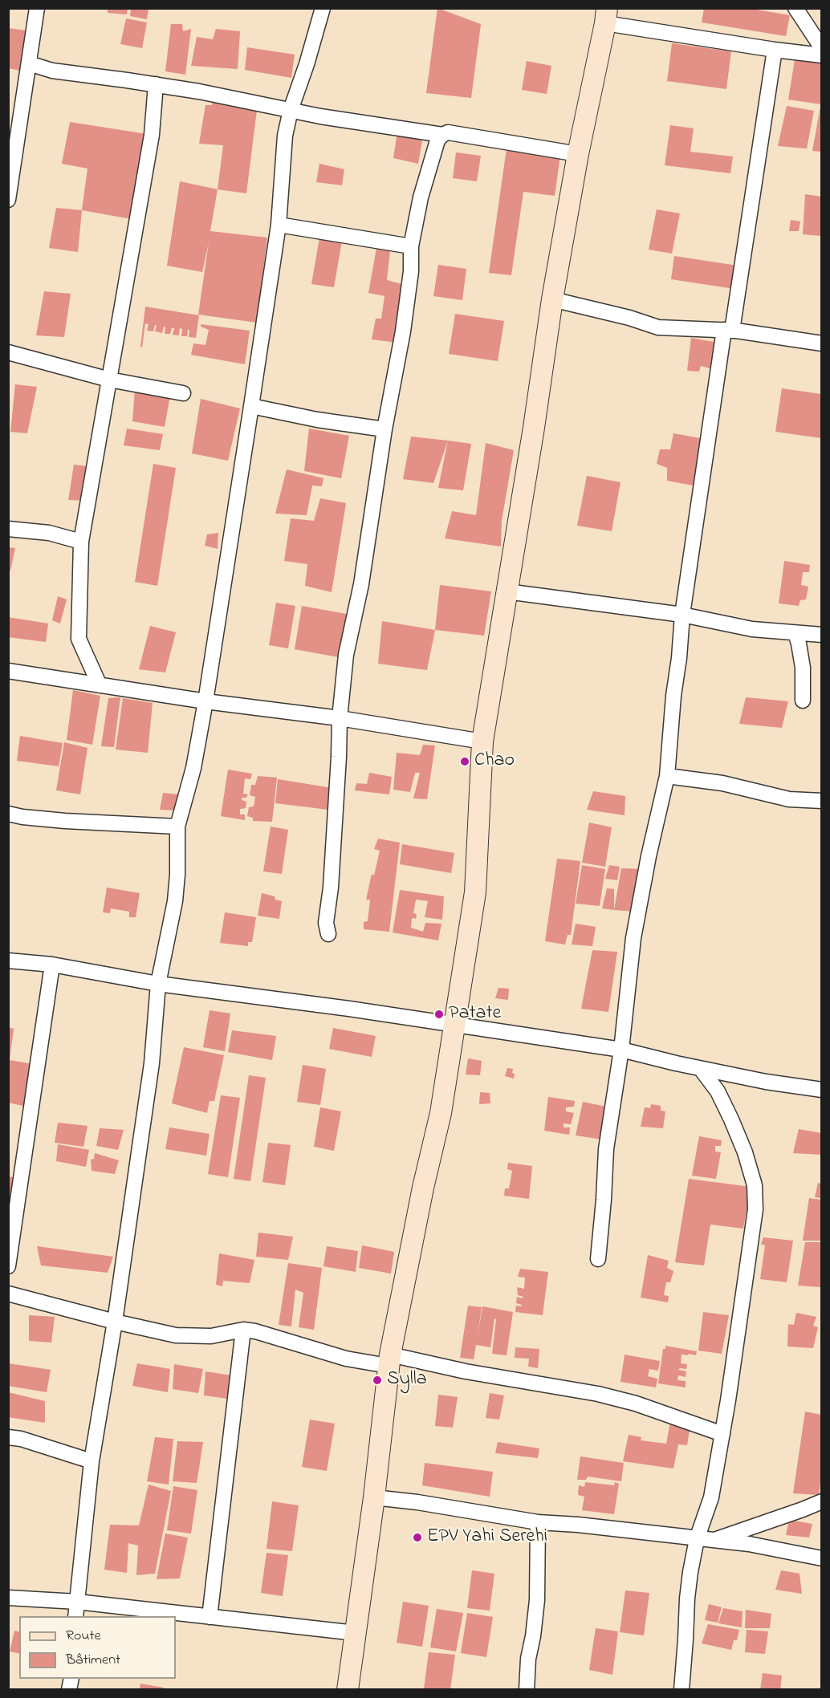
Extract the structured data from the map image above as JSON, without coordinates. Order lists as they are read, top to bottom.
{
  "places": [
    "Chao",
    "Patate",
    "Sylla",
    "EPV Yahi Serehi"
  ],
  "legend": ["Route", "Bâtiment"]
}
